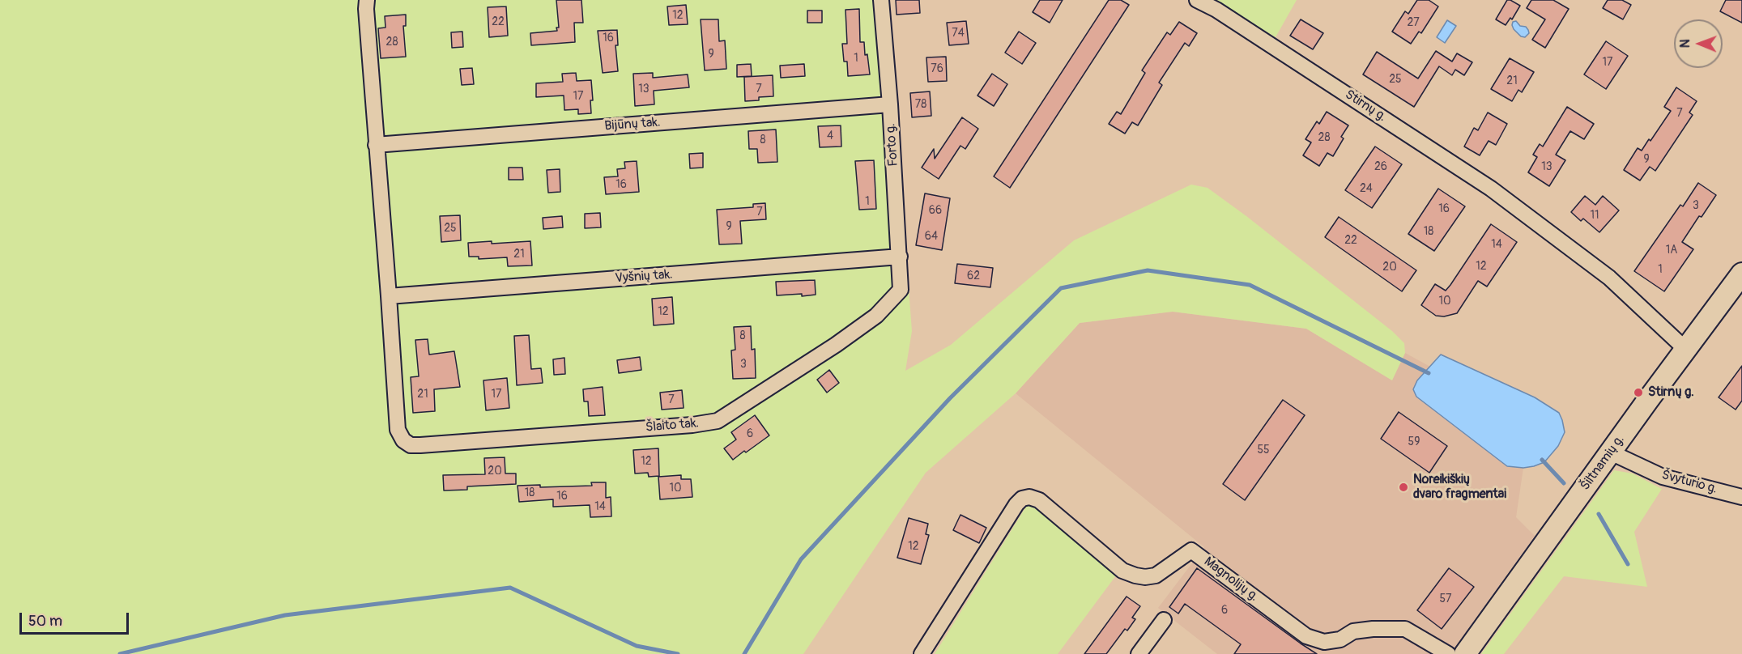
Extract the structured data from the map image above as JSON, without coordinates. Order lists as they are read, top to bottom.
{
  "streets": {
    "main road": ["Šiltnamių g."],
    "street": [
      "Stirnų g.",
      "Bijūnų tak.",
      "Forto g.",
      "Vyšnių tak.",
      "Šlaito tak.",
      "Švyturio g.",
      "Magnolijų g."
    ]
  },
  "crossings": [
    ["Stirnų g.", "Šiltnamių g."],
    ["Bijūnų tak.", "Forto g."],
    ["Forto g.", "Vyšnių tak."],
    ["Forto g.", "Šlaito tak."],
    ["Vyšnių tak.", "Šlaito tak."],
    ["Šiltnamių g.", "Švyturio g."]
  ],
  "places": ["Stirnų g.", "Noreikiškių dvaro fragmentai"],
  "house_numbers": [
    "12",
    "22",
    "27",
    "74",
    "16",
    "28",
    "9",
    "1",
    "17",
    "76",
    "25",
    "21",
    "13",
    "7",
    "17",
    "78",
    "7",
    "4",
    "28",
    "8",
    "9",
    "26",
    "13",
    "16",
    "24",
    "1",
    "3",
    "16",
    "66",
    "7",
    "11",
    "9",
    "25",
    "18",
    "64",
    "22",
    "14",
    "1A",
    "21",
    "12",
    "20",
    "1",
    "62",
    "10",
    "12",
    "8",
    "3",
    "21",
    "17",
    "7",
    "6",
    "59",
    "55",
    "12",
    "20",
    "10",
    "18",
    "16",
    "14",
    "12",
    "57",
    "6"
  ],
  "scale_bar": "50 m",
  "north": "left"
}
